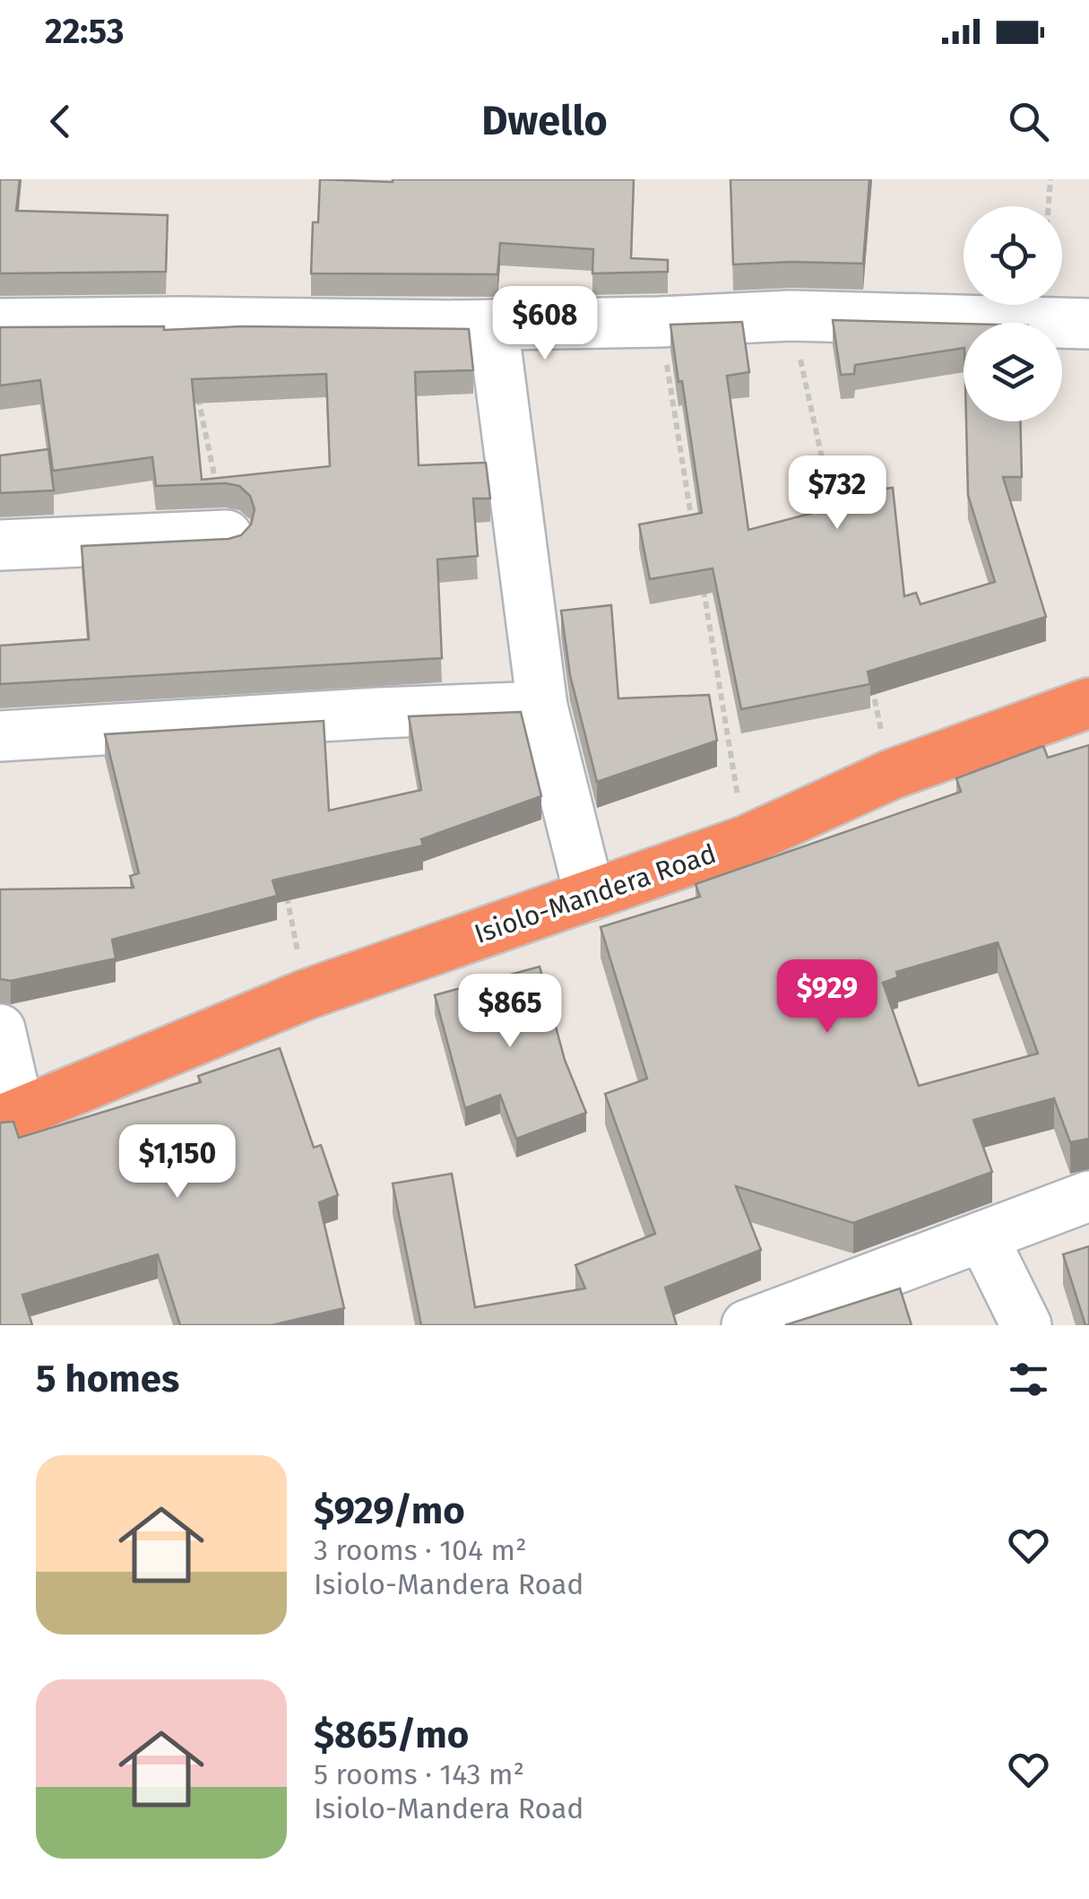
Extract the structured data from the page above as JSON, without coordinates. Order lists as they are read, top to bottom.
{
  "streets": {
    "highway": ["Isiolo-Mandera Road"]
  },
  "page": {
    "status": "22:53",
    "header": "Dwello",
    "price": [
      "$608",
      "$732",
      "$929",
      "$865",
      "$1,150"
    ],
    "heading": "5 homes",
    "list": [
      {
        "name": "$929/mo",
        "note": "3 rooms · 104 m² · Isiolo-Mandera Road"
      },
      {
        "name": "$865/mo",
        "note": "5 rooms · 143 m² · Isiolo-Mandera Road"
      }
    ]
  }
}
